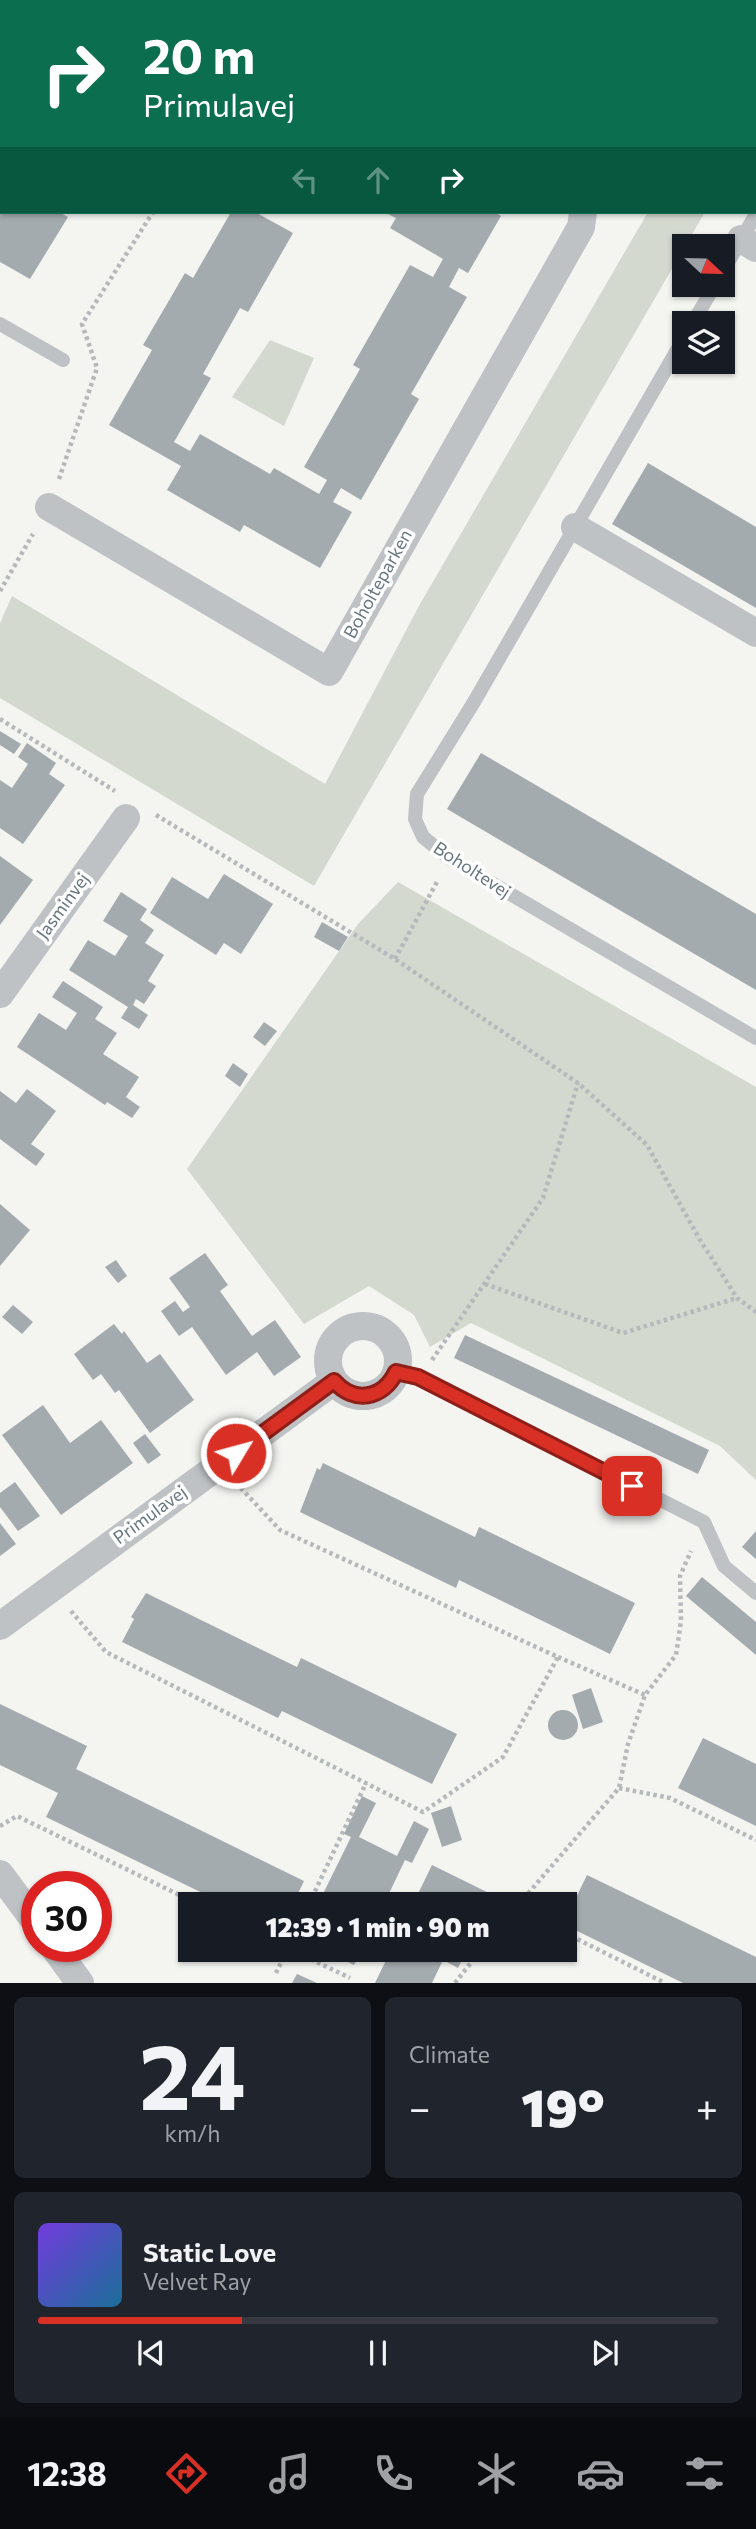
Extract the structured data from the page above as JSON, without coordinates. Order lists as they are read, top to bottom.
{
  "streets": {
    "street": ["Boholteparken", "Jasminvej", "Primulavej"],
    "lane": ["Boholtevej"]
  },
  "north": "right",
  "page": {
    "turn": ["20 m", "Primulavej"],
    "limit": "30",
    "trip": "12:39 · 1 min · 90 m",
    "tile": [
      ["24", "km/h"],
      "Climate"
    ],
    "heat": ["−", "19°", "+"],
    "song": ["Static Love", "Velvet Ray"],
    "tabs": "12:38"
  }
}
